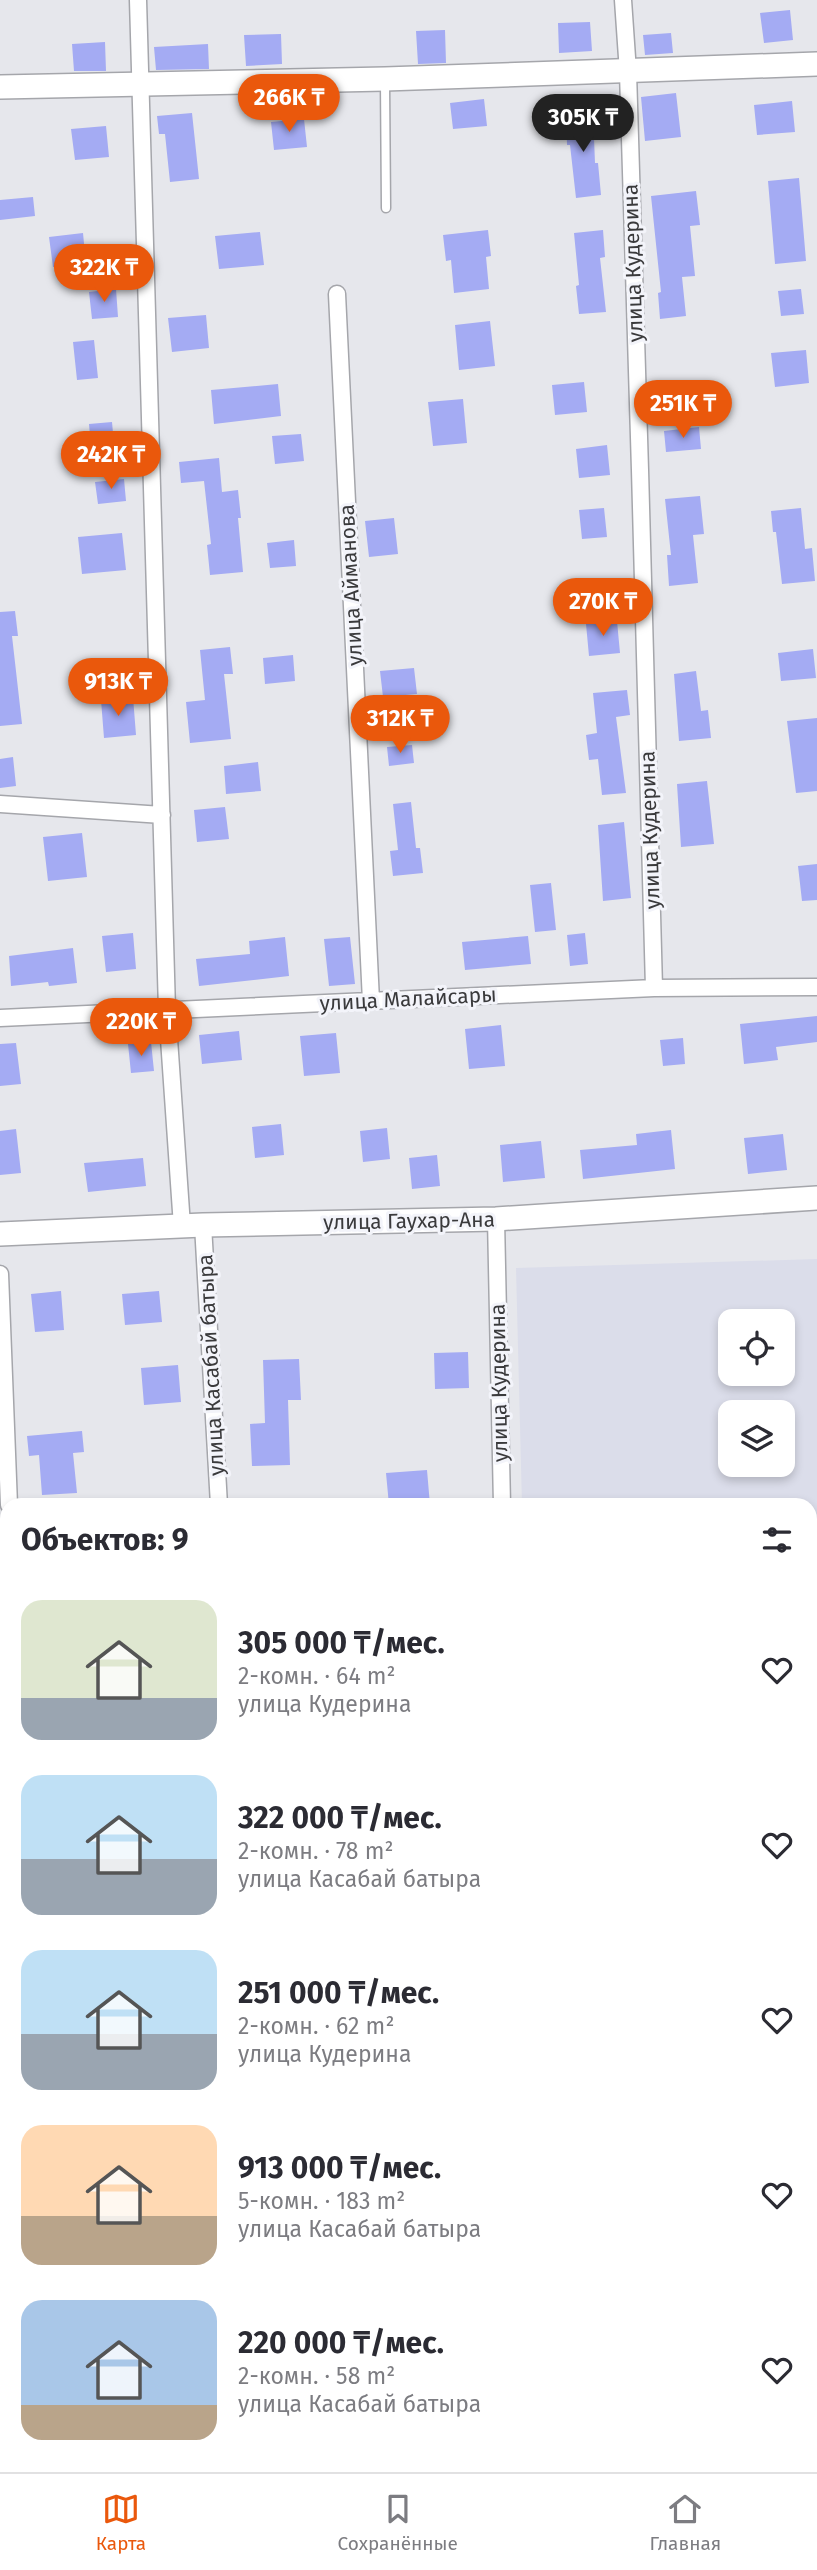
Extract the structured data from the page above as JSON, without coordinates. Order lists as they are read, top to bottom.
{
  "streets": {
    "street": [
      "улица Кудерина",
      "улица Айманова",
      "улица Малайсары",
      "улица Гаухар-Ана",
      "улица Касабай батыра"
    ]
  },
  "crossings": [
    ["улица Кудерина", "улица Малайсары"],
    ["улица Кудерина", "улица Гаухар-Ана"],
    ["улица Айманова", "улица Малайсары"],
    ["улица Малайсары", "улица Касабай батыра"],
    ["улица Гаухар-Ана", "улица Касабай батыра"]
  ],
  "page": {
    "price": [
      "266K ₸",
      "305K ₸",
      "322K ₸",
      "251K ₸",
      "242K ₸",
      "270K ₸",
      "913K ₸",
      "312K ₸",
      "220K ₸"
    ],
    "heading": "Объектов: 9",
    "list": [
      {
        "name": "305 000 ₸/мес.",
        "note": "2-комн. · 64 m² · улица Кудерина"
      },
      {
        "name": "322 000 ₸/мес.",
        "note": "2-комн. · 78 m² · улица Касабай батыра"
      },
      {
        "name": "251 000 ₸/мес.",
        "note": "2-комн. · 62 m² · улица Кудерина"
      },
      {
        "name": "913 000 ₸/мес.",
        "note": "5-комн. · 183 m² · улица Касабай батыра"
      },
      {
        "name": "220 000 ₸/мес.",
        "note": "2-комн. · 58 m² · улица Касабай батыра"
      }
    ],
    "tabs": ["Карта", "Сохранённые", "Главная"]
  }
}
